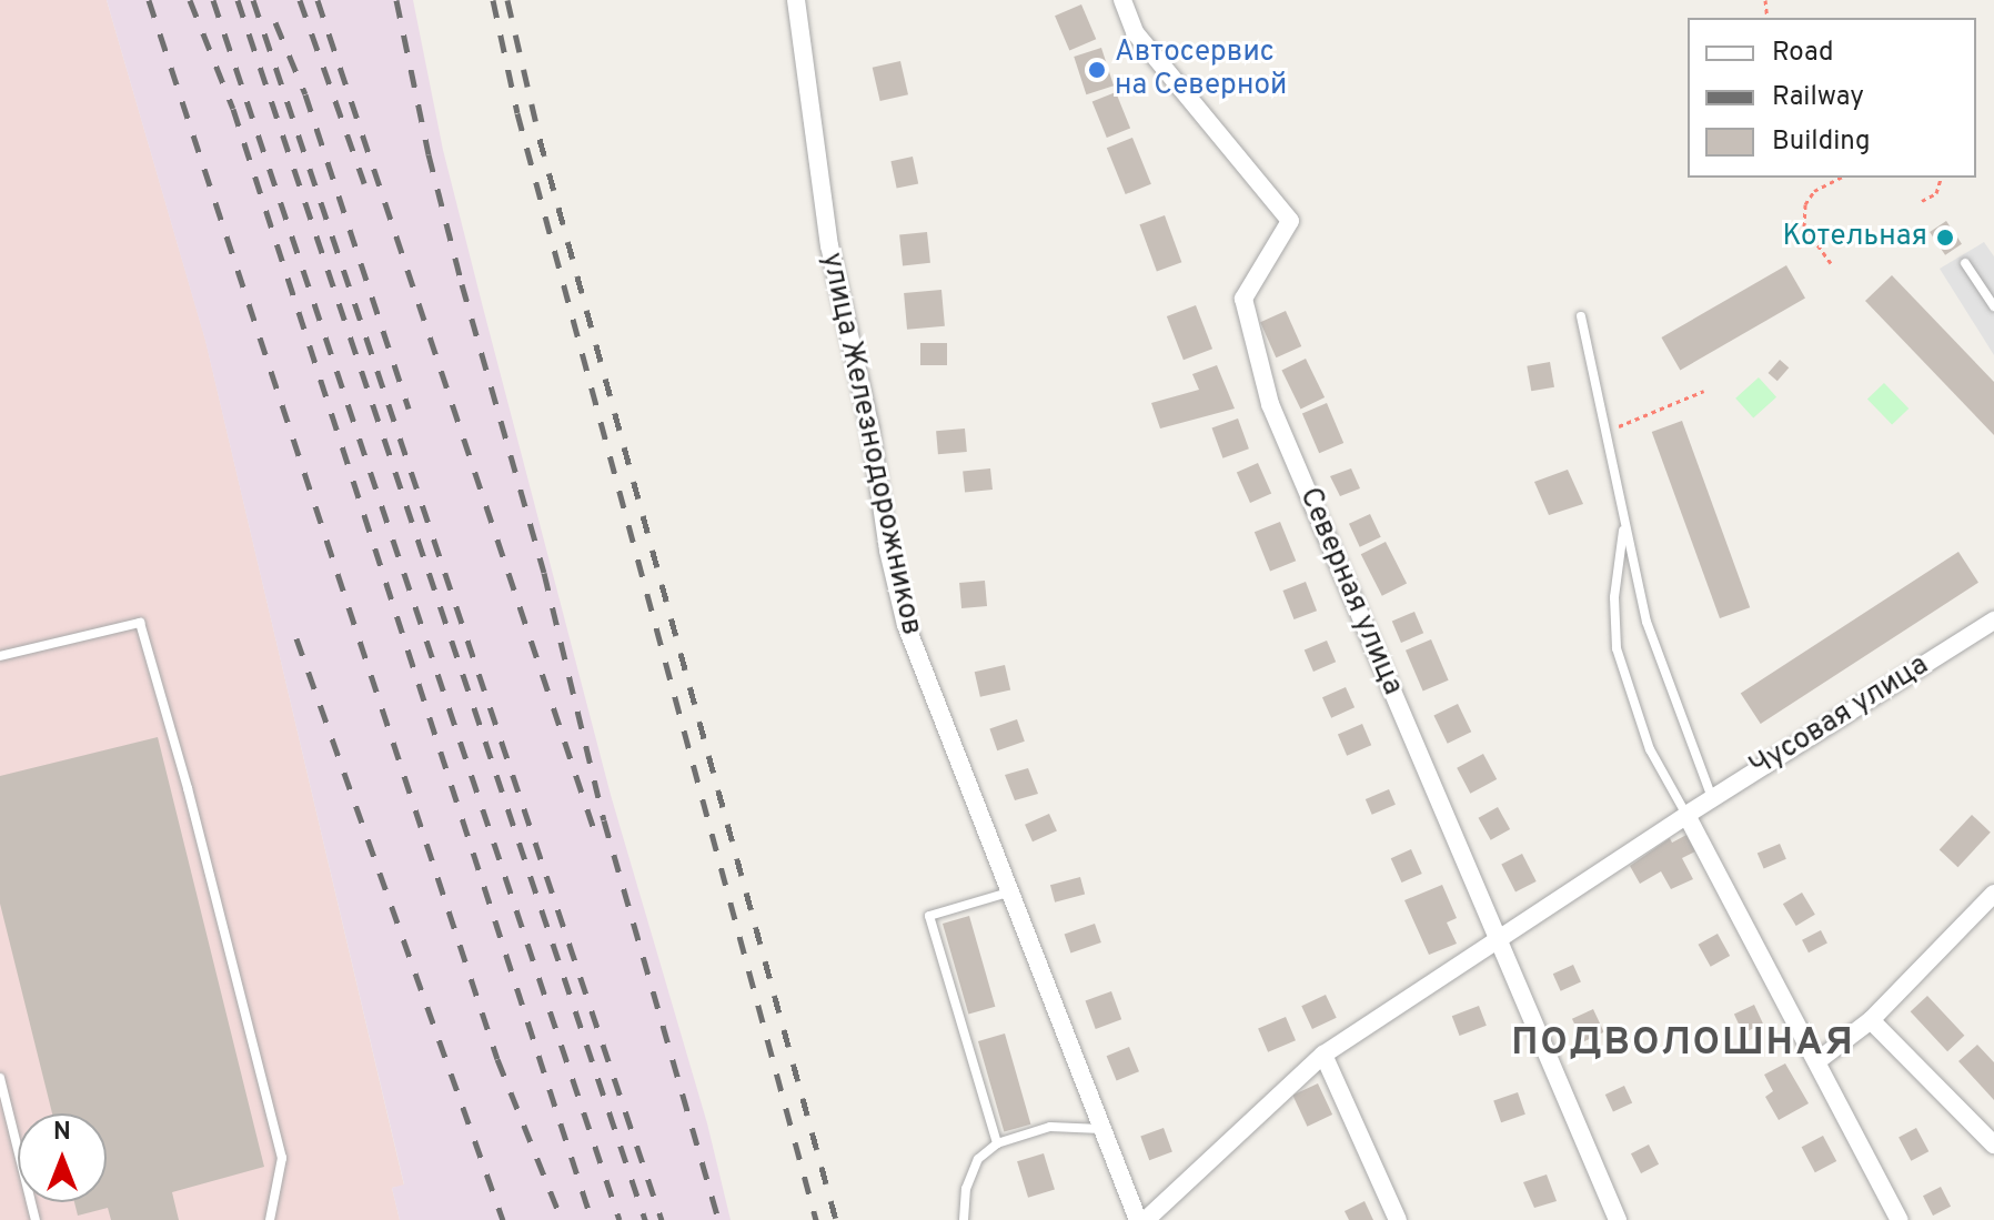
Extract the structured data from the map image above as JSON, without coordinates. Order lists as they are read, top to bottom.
{
  "streets": {
    "street": ["улица Железнодорожников", "Северная улица", "Чусовая улица"]
  },
  "crossings": [
    ["Северная улица", "Чусовая улица"]
  ],
  "districts": ["ПОДВОЛОШНАЯ"],
  "places": ["Автосервис на Северной", "Котельная"],
  "legend": ["Road", "Railway", "Building"],
  "north": "top"
}
